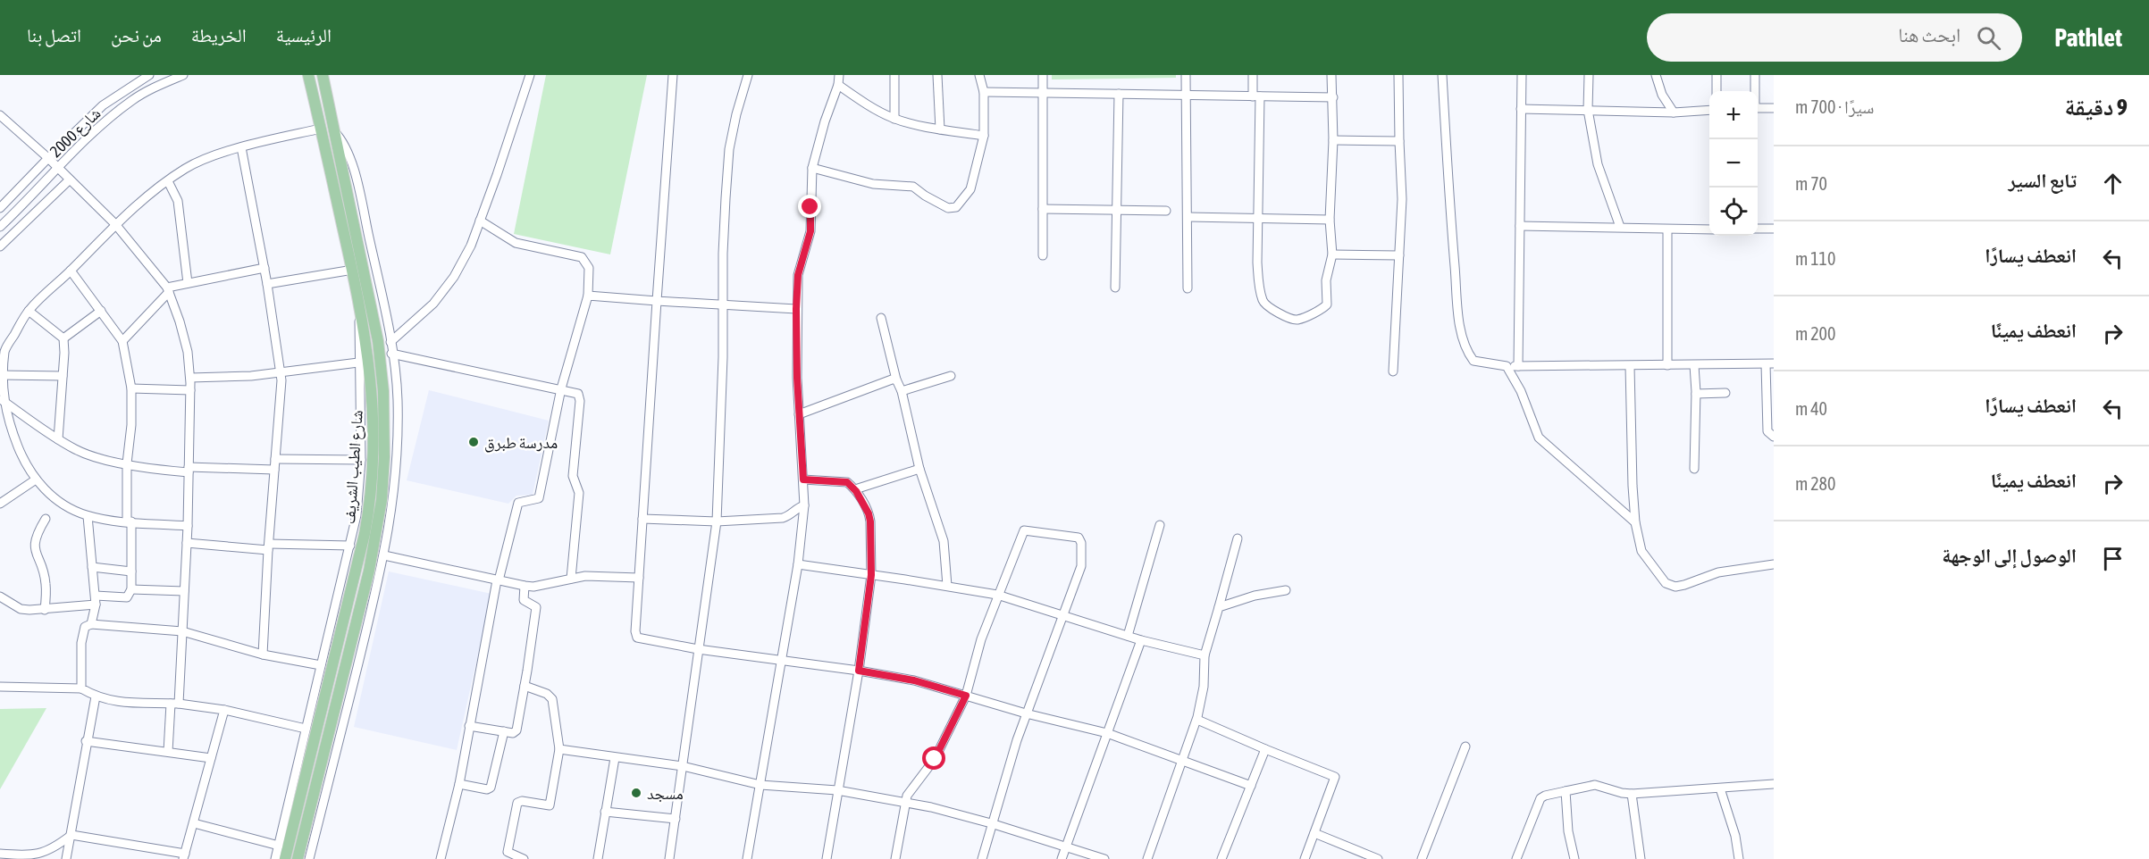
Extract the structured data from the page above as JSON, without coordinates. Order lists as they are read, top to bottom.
{
  "streets": {
    "main road": ["شارع الطيب الشريف"],
    "street": ["شارع 2000"]
  },
  "places": ["مدرسة طبرق", "مسجد"],
  "page": {
    "header": "Pathlet",
    "search": "ابحث هنا",
    "nav": [
      "الرئيسية",
      "الخريطة",
      "من نحن",
      "اتصل بنا"
    ],
    "heading": ["9 دقيقة", "سيرًا · 700 m"],
    "map_buttons": ["+", "−"],
    "list": [
      ["تابع السير", "70 m"],
      ["انعطف يسارًا", "110 m"],
      ["انعطف يمينًا", "200 m"],
      ["انعطف يسارًا", "40 m"],
      ["انعطف يمينًا", "280 m"],
      "الوصول إلى الوجهة"
    ]
  }
}
